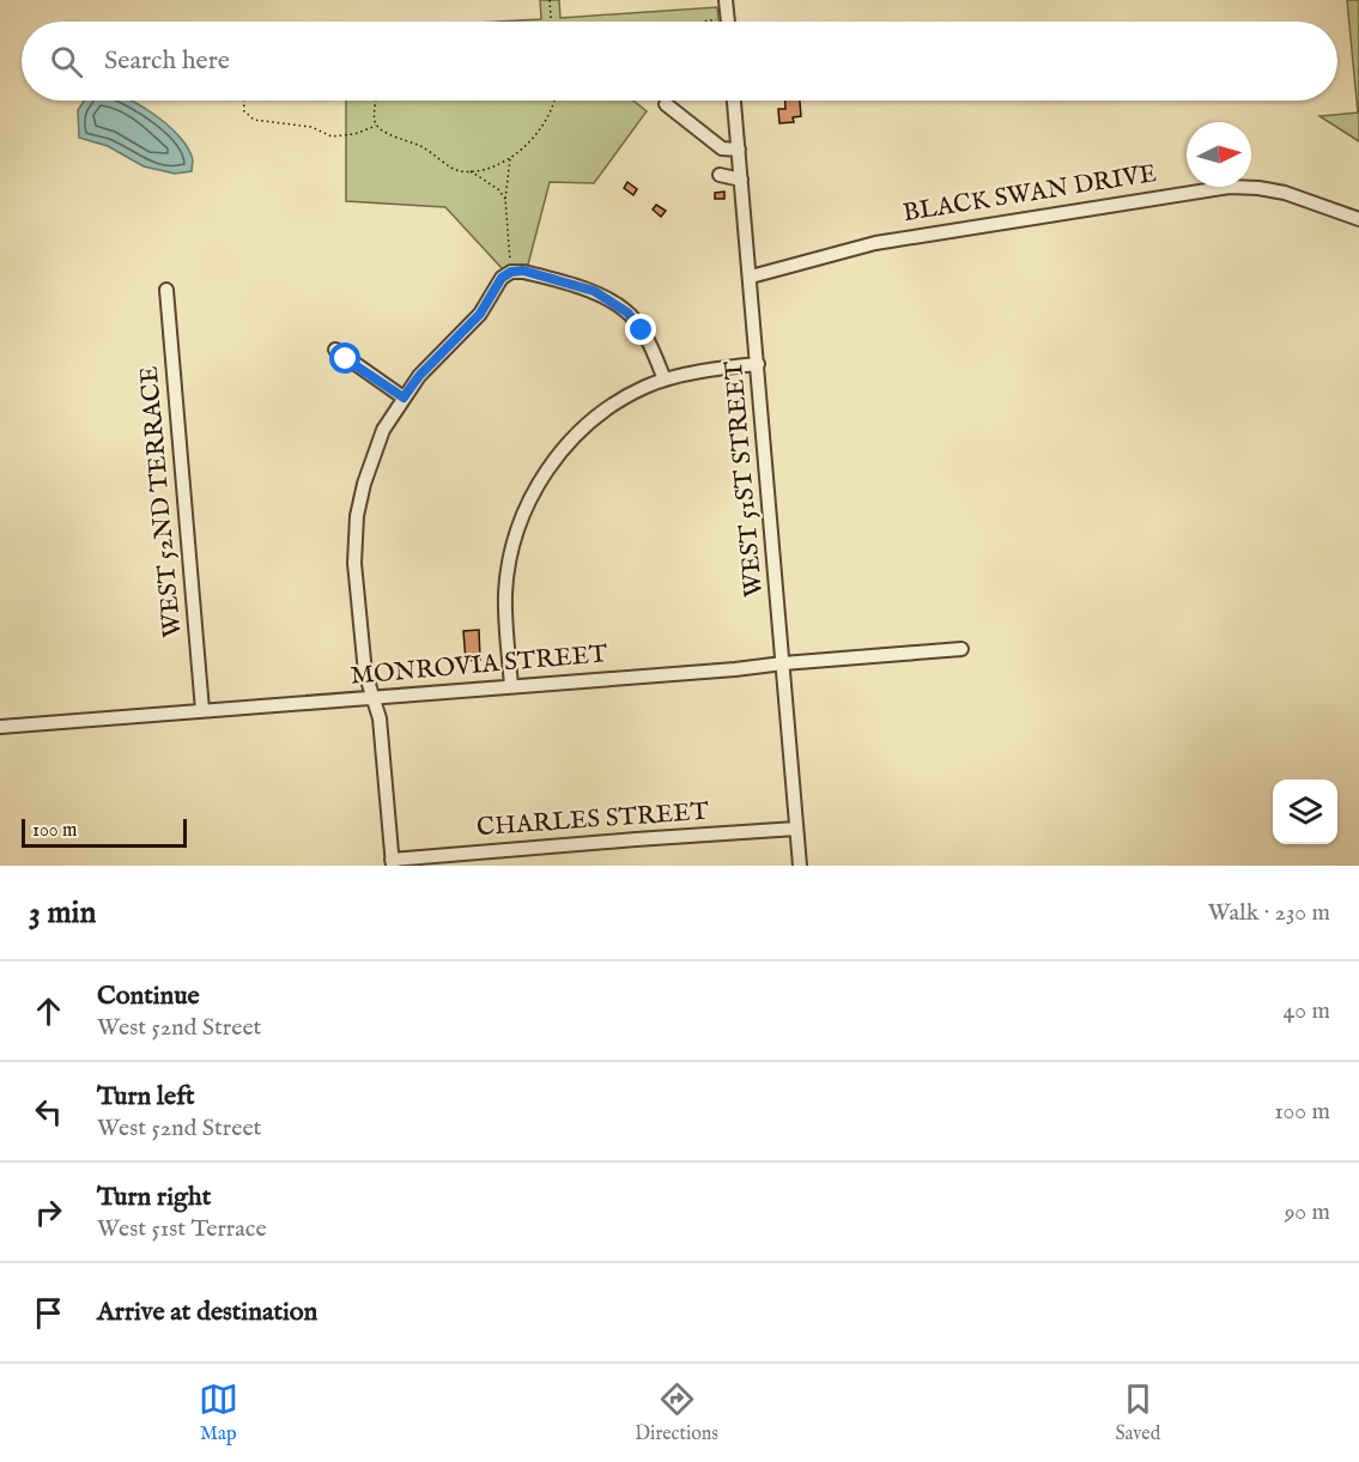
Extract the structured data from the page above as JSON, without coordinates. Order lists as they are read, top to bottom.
{
  "streets": {
    "street": [
      "BLACK SWAN DRIVE",
      "WEST 51ST STREET",
      "WEST 52ND TERRACE",
      "MONROVIA STREET",
      "CHARLES STREET"
    ]
  },
  "crossings": [
    ["BLACK SWAN DRIVE", "WEST 51ST STREET"],
    ["WEST 51ST STREET", "MONROVIA STREET"],
    ["WEST 51ST STREET", "CHARLES STREET"],
    ["WEST 52ND TERRACE", "MONROVIA STREET"]
  ],
  "scale_bar": "100 m",
  "north": "right",
  "page": {
    "search": "Search here",
    "scale": "100 m",
    "heading": ["3 min", "Walk · 230 m"],
    "list": [
      ["Continue", "West 52nd Street", "40 m"],
      ["Turn left", "West 52nd Street", "100 m"],
      ["Turn right", "West 51st Terrace", "90 m"],
      "Arrive at destination"
    ],
    "nav": ["Map", "Directions", "Saved"]
  }
}
